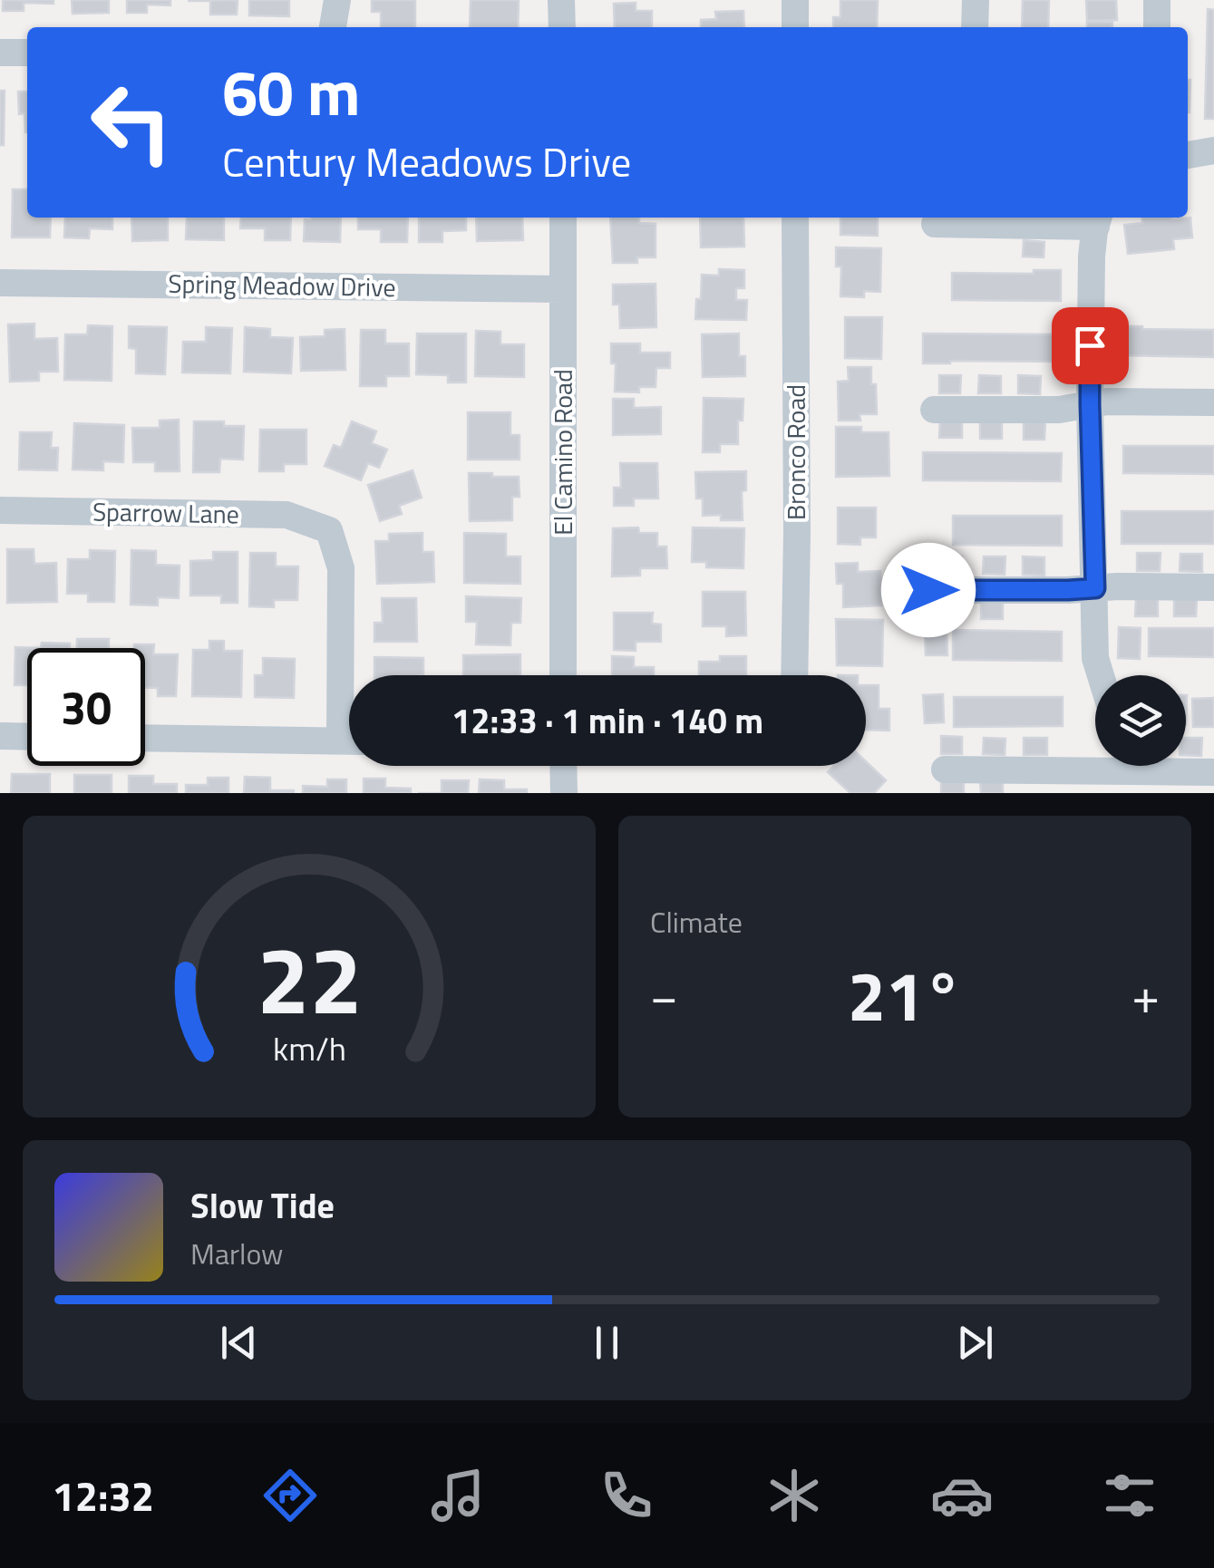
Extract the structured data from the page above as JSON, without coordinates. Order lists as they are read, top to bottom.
{
  "streets": {
    "street": [
      "Spring Meadow Drive",
      "El Camino Road",
      "Bronco Road",
      "Sparrow Lane"
    ]
  },
  "crossings": [
    ["Spring Meadow Drive", "El Camino Road"]
  ],
  "page": {
    "turn": ["60 m", "Century Meadows Drive"],
    "limit": "30",
    "trip": "12:33 · 1 min · 140 m",
    "tile": "Climate",
    "heat": ["−", "21°", "+"],
    "song": ["Slow Tide", "Marlow"],
    "tabs": "12:32",
    "gauge": ["22", "km/h"]
  }
}
